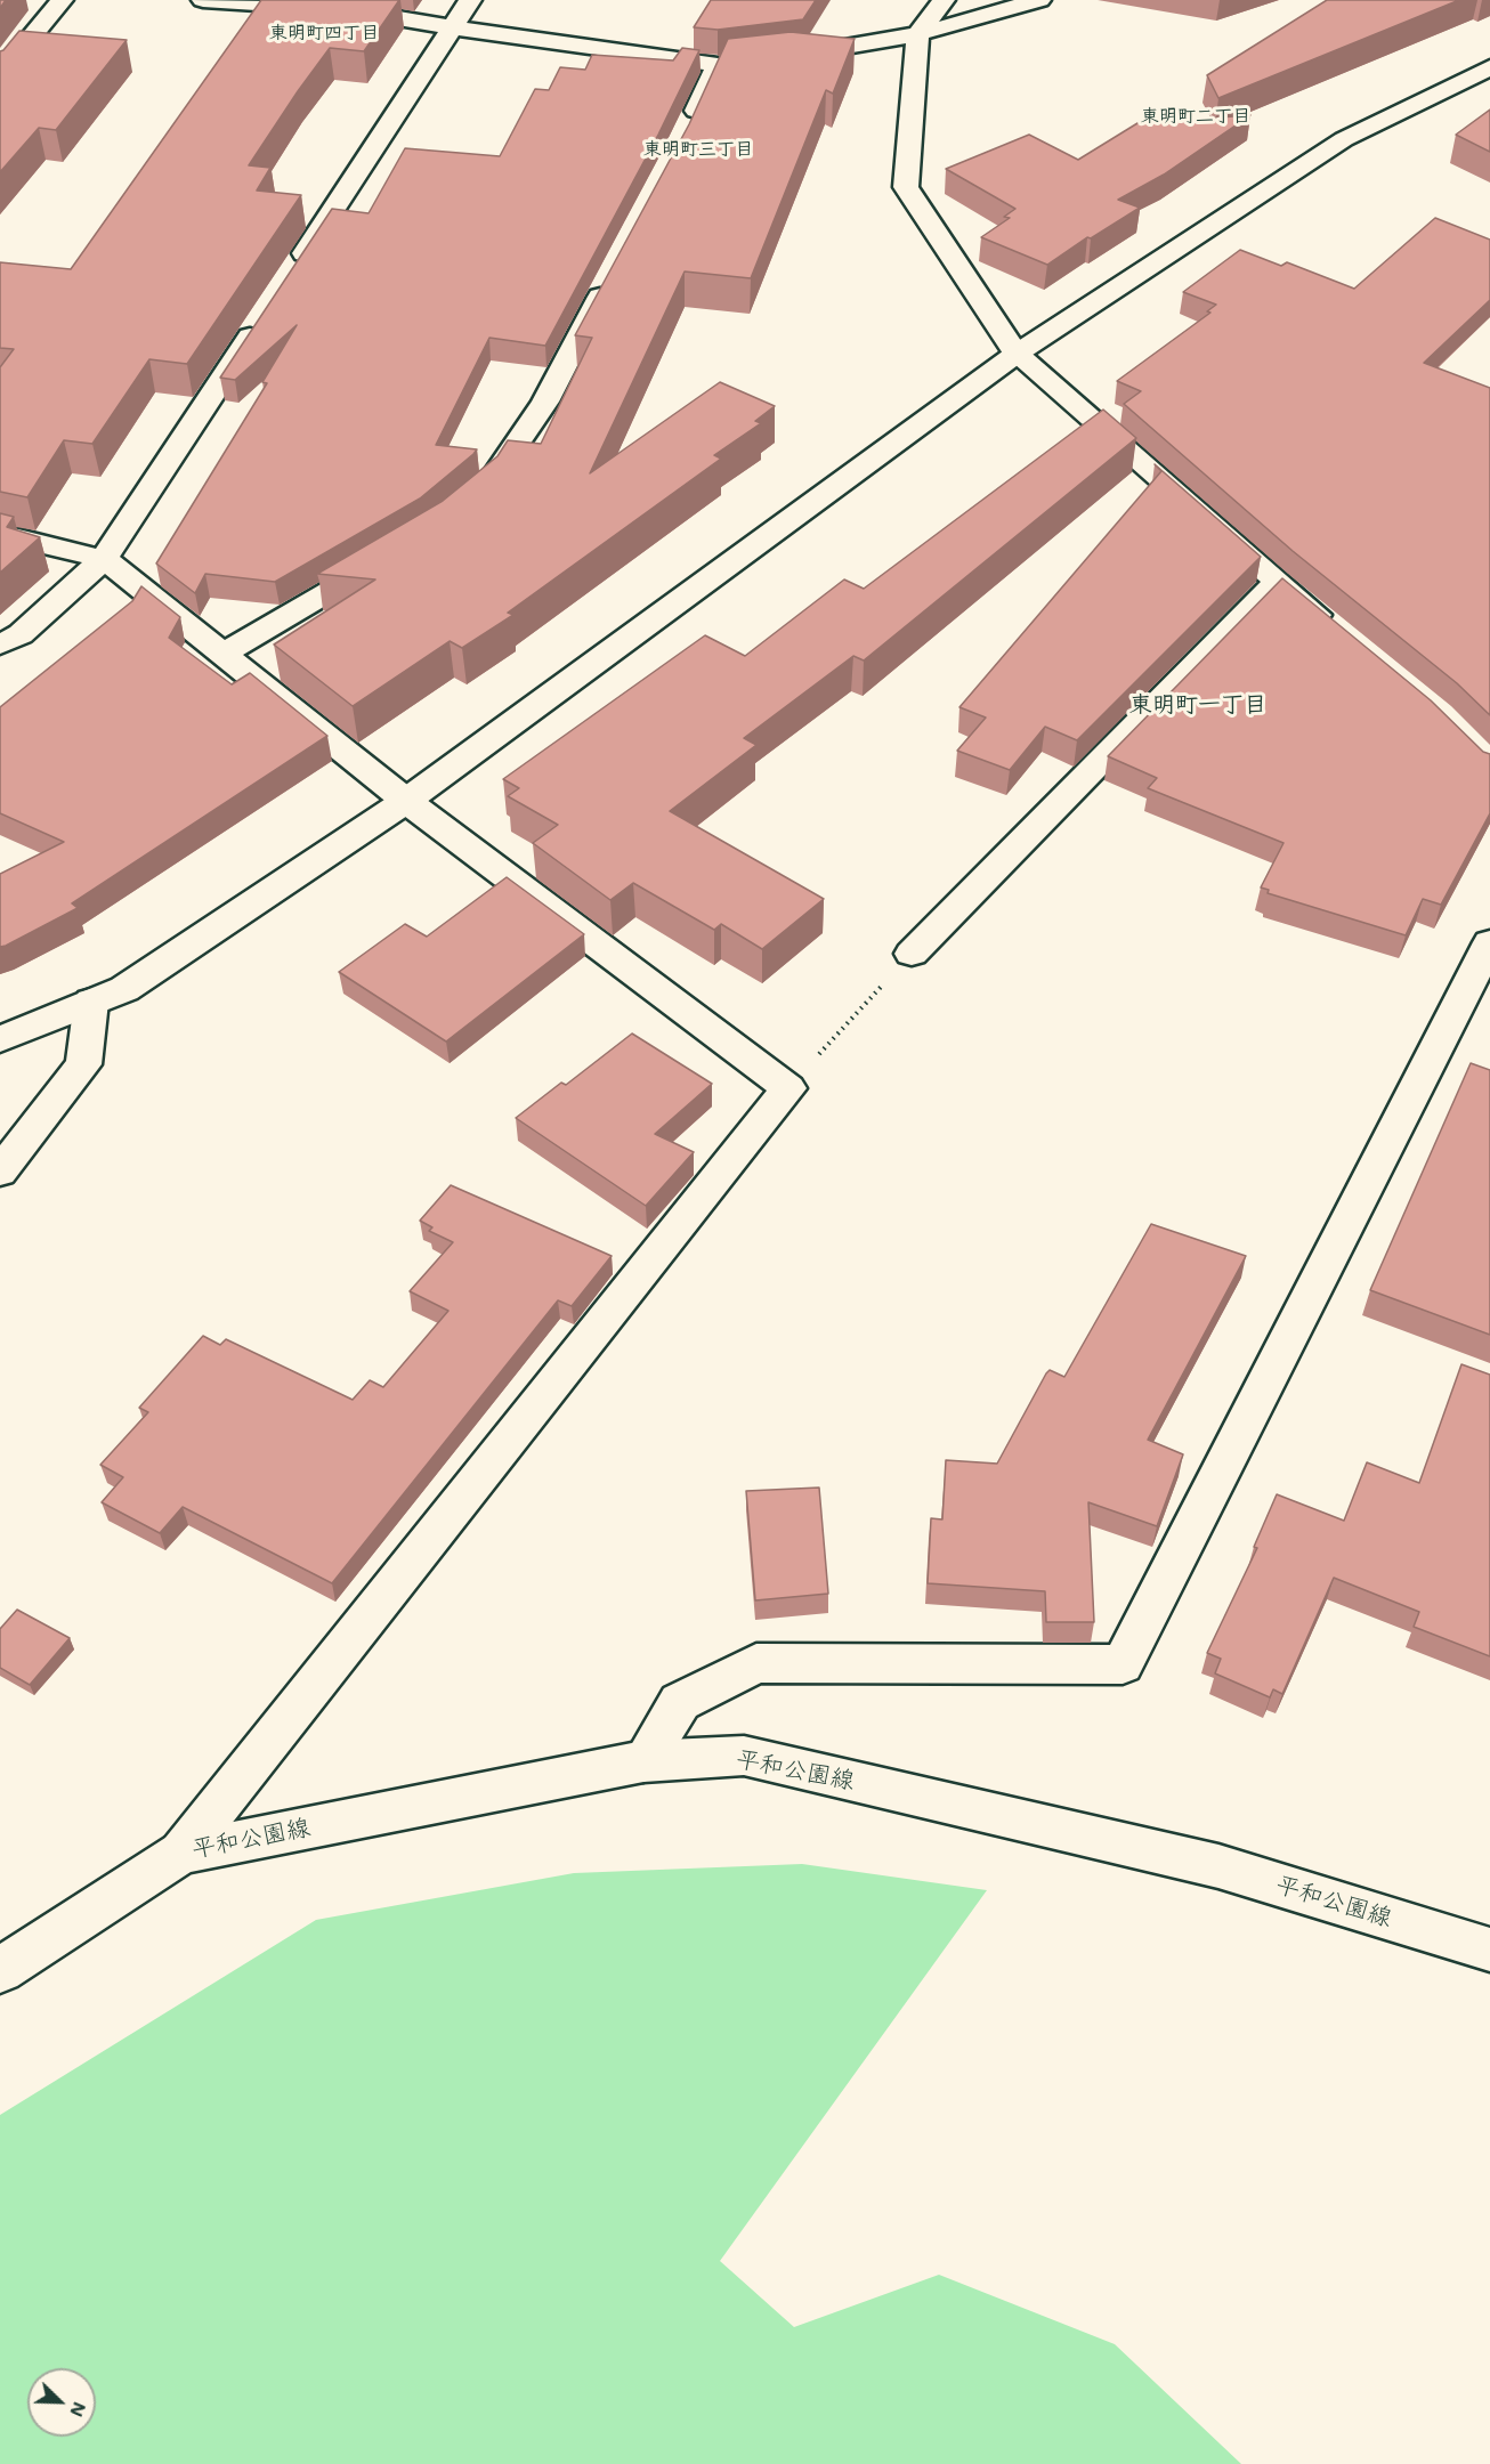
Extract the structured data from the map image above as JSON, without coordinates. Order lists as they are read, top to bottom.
{
  "streets": {
    "street": ["平和公園線"]
  },
  "districts": [
    "東明町四丁目",
    "東明町二丁目",
    "東明町三丁目",
    "東明町一丁目"
  ],
  "north": "bottom right"
}
